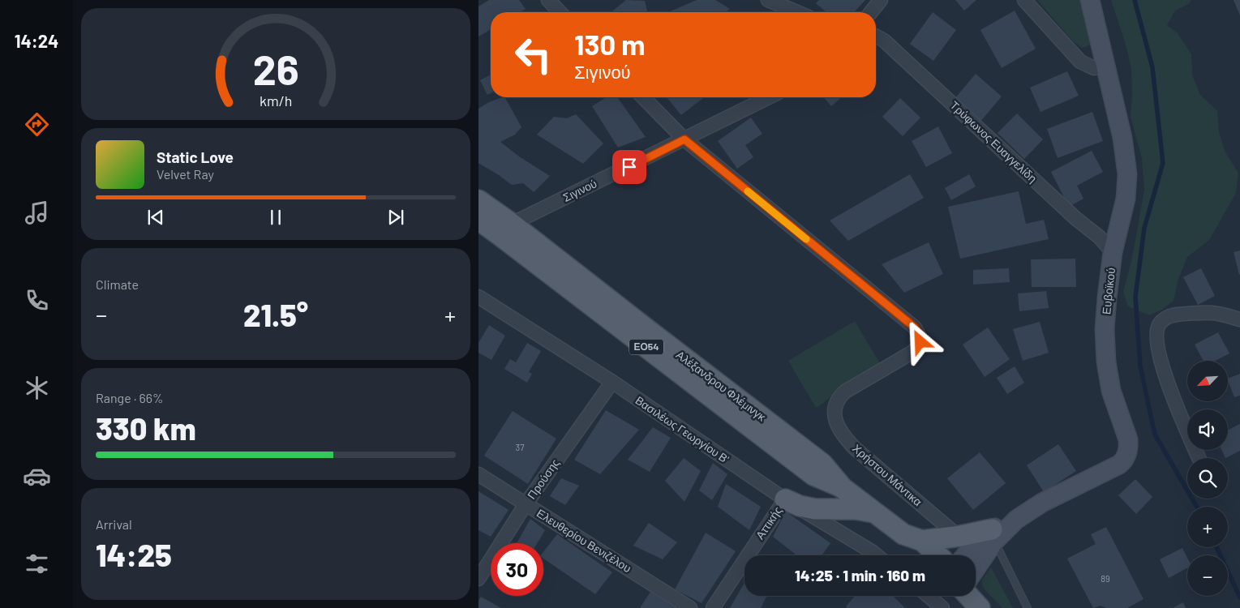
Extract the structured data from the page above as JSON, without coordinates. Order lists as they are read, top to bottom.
{
  "streets": {
    "main road": ["ΕΟ54", "Αλέξανδρου Φλέμινγκ"],
    "street": [
      "Τρύφωνος Ευαγγελίδη",
      "Σιγινού",
      "Ευβοϊκού",
      "Βασιλέως Γεωργίου Β'",
      "Χρήστου Μάντικα",
      "Προύσης",
      "Αττικής",
      "Ελευθερίου Βενιζέλου"
    ]
  },
  "crossings": [
    ["Τρύφωνος Ευαγγελίδη", "Ευβοϊκού"],
    ["Σιγινού", "Αλέξανδρου Φλέμινγκ"],
    ["Σιγινού", "Χρήστου Μάντικα"],
    ["Βασιλέως Γεωργίου Β'", "Προύσης"],
    ["Βασιλέως Γεωργίου Β'", "Αττικής"],
    ["Προύσης", "Ελευθερίου Βενιζέλου"]
  ],
  "house_numbers": ["37", "89"],
  "north": "bottom left",
  "page": {
    "tabs": "14:24",
    "turn": ["130 m", "Σιγινού"],
    "song": ["Static Love", "Velvet Ray"],
    "tile": [
      "Climate",
      ["Range · 66%", "330 km"],
      ["Arrival", "14:25"]
    ],
    "heat": ["−", "21.5°", "+"],
    "map_buttons": ["+", "−"],
    "limit": "30",
    "trip": "14:25 · 1 min · 160 m",
    "gauge": ["26", "km/h"]
  }
}
